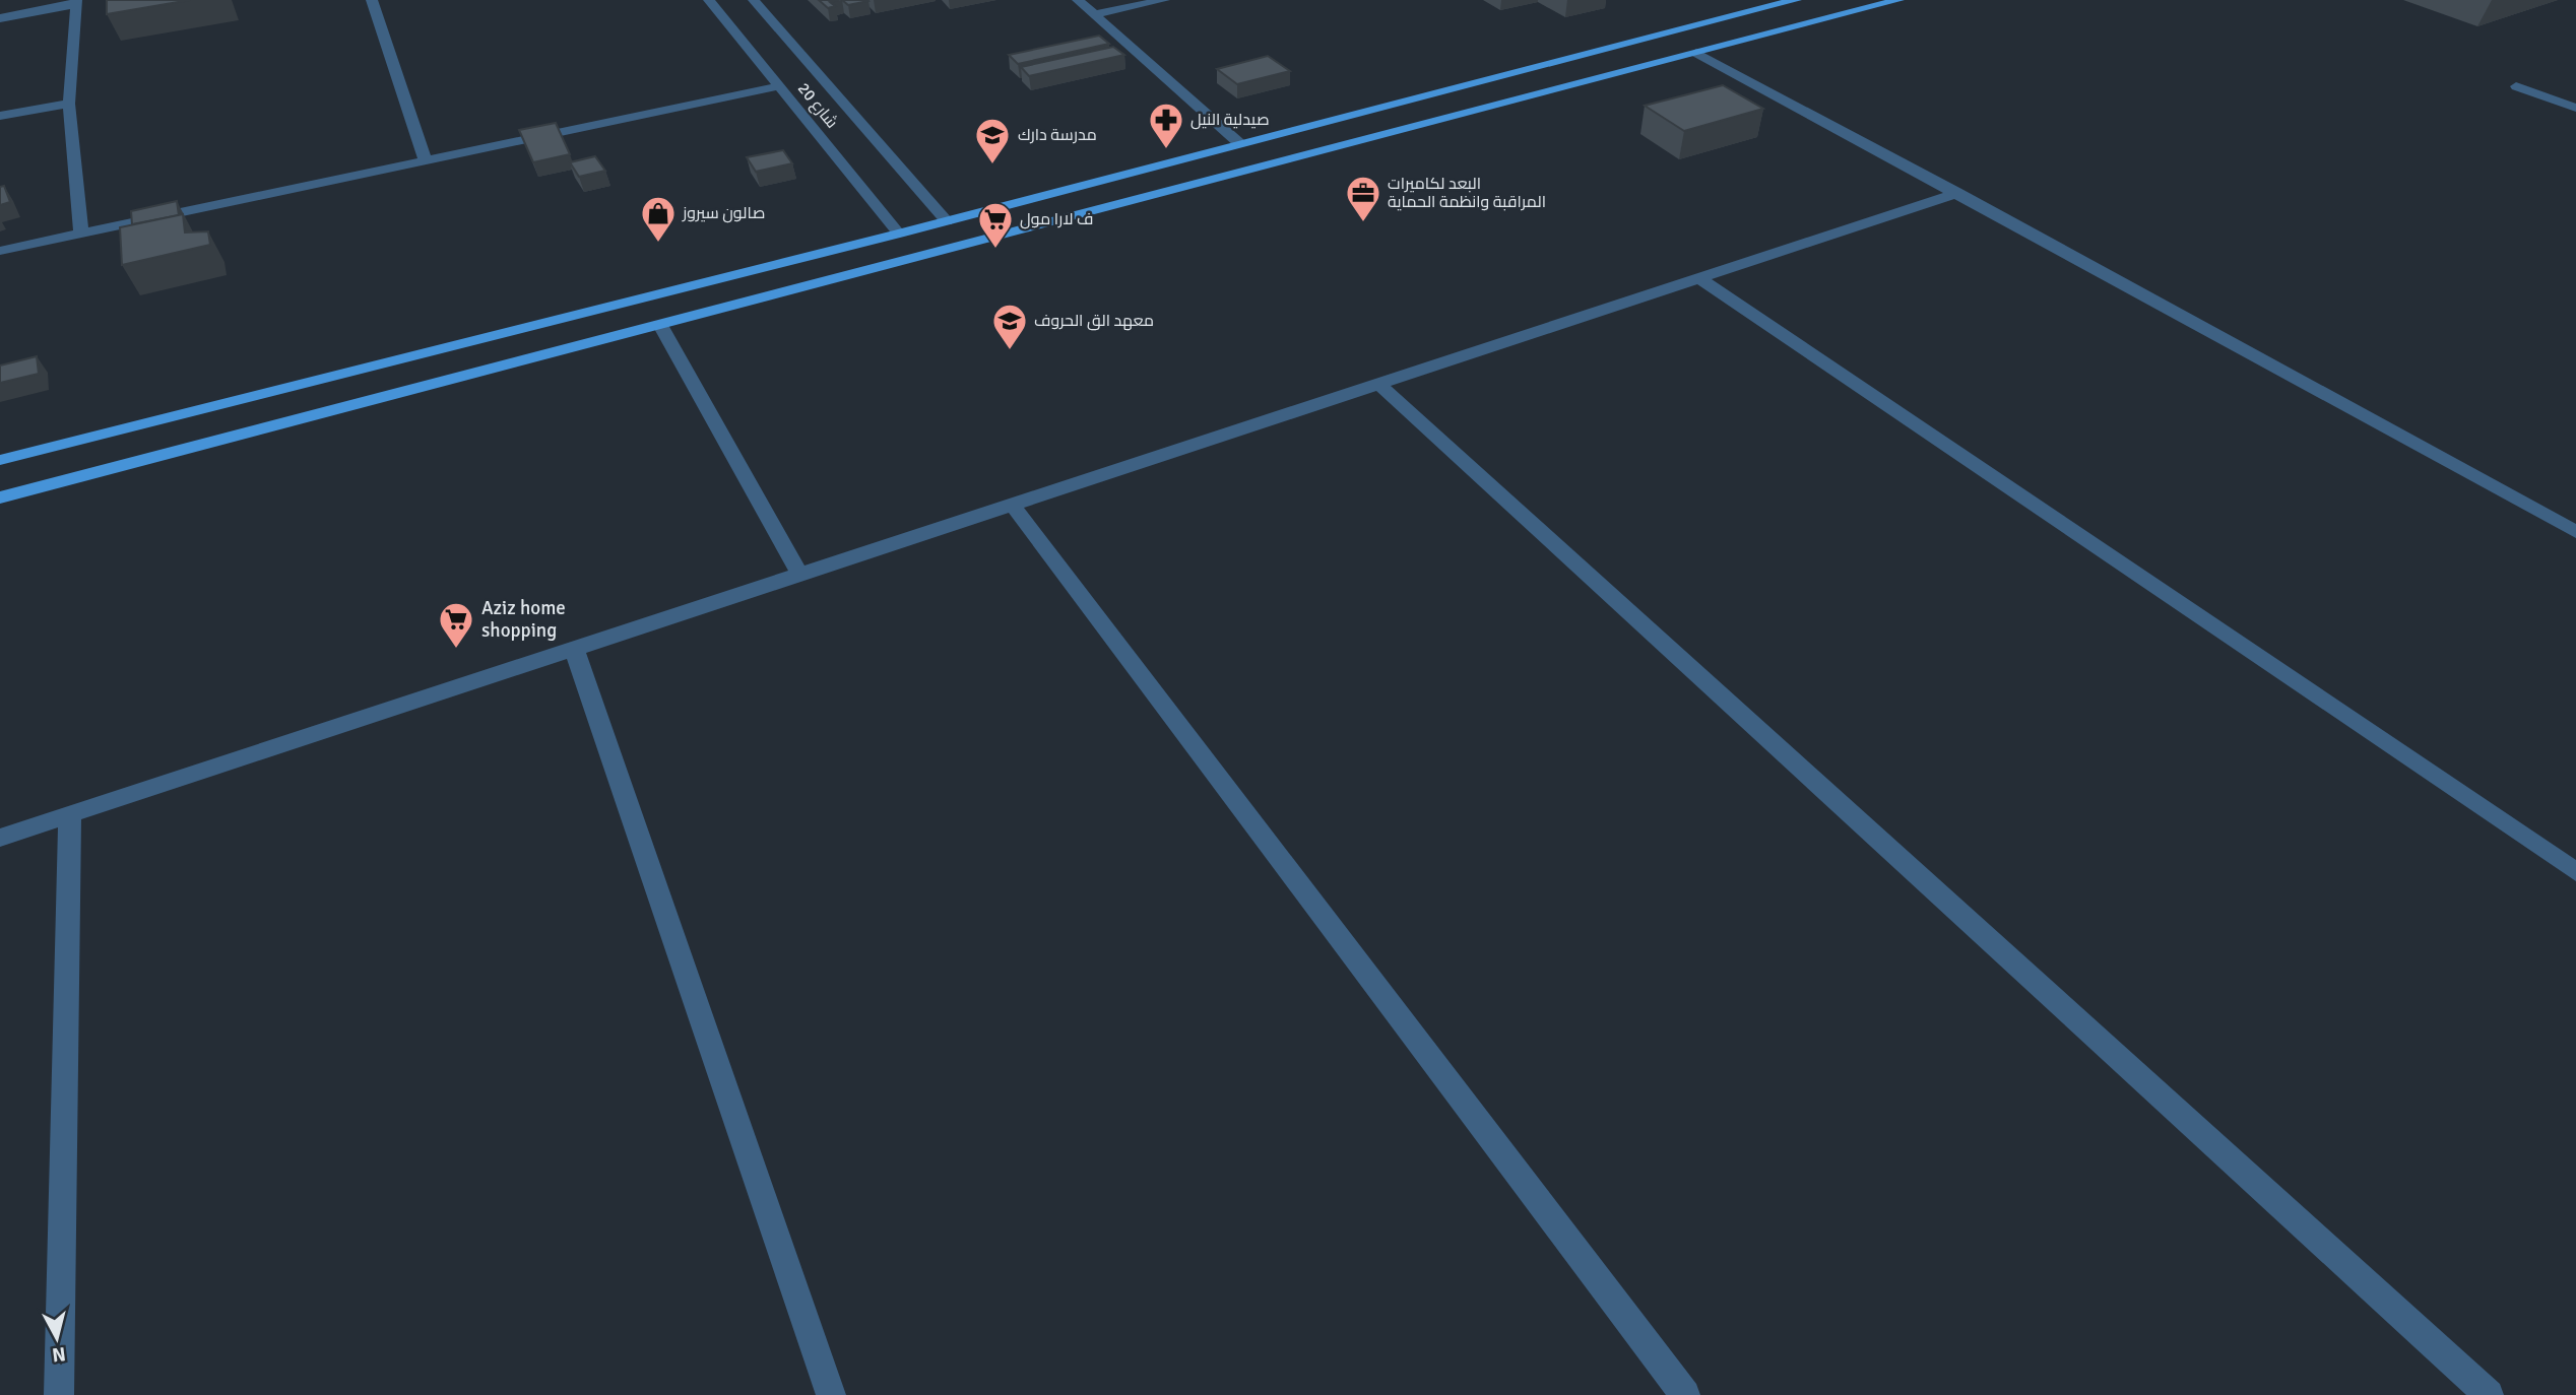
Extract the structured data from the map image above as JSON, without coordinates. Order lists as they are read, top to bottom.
{
  "streets": {
    "street": ["شارع 20"]
  },
  "places": {
    "pharmacy": ["صيدلية النيل"],
    "school or university": ["مدرسة دارك", "معهد الق الحروف"],
    "office": ["البعد لكاميرات المراقبة وانظمة الحماية"],
    "shop": ["صالون سيروز"],
    "supermarket": ["ف لارا مول", "Aziz home shopping"]
  },
  "north": "bottom"
}
